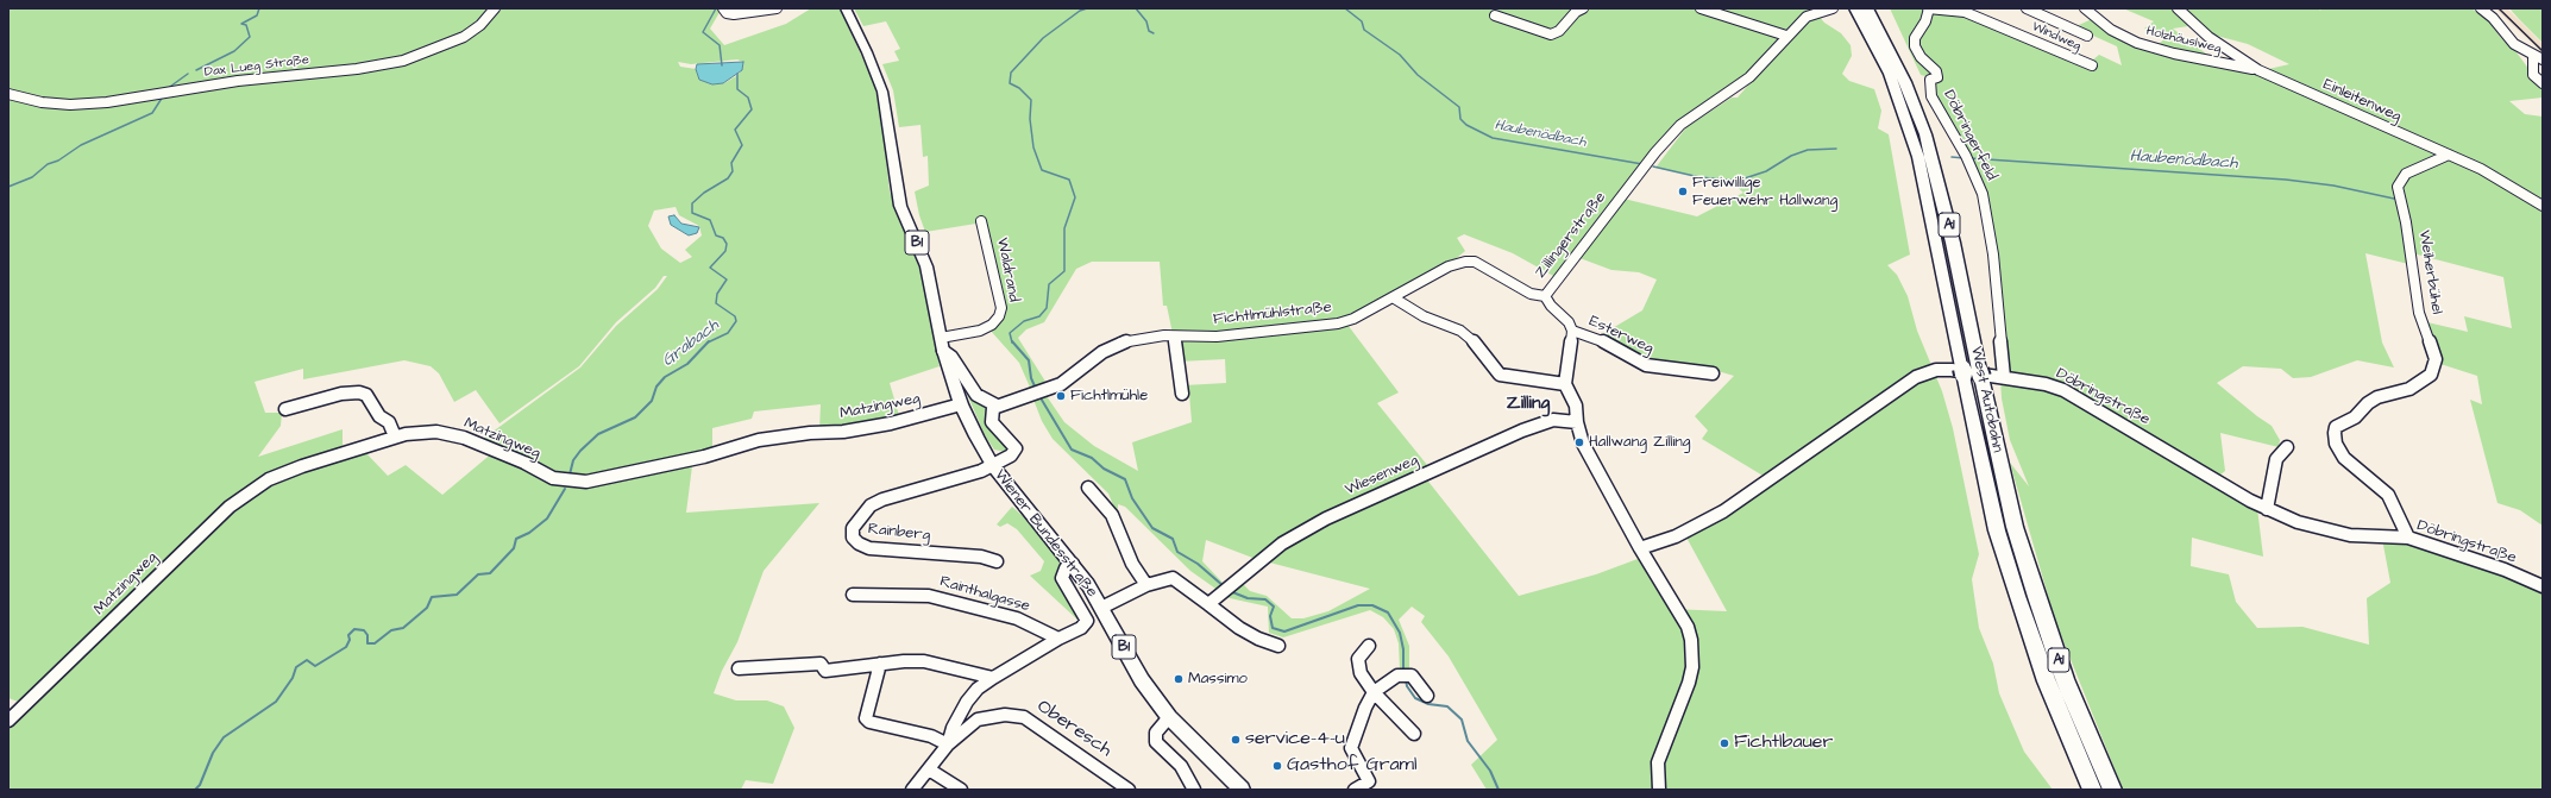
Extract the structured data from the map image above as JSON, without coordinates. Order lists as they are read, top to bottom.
{
  "streets": {
    "highway": ["A1", "West Autobahn"],
    "main road": ["B1", "Wiener Bundesstraße"],
    "street": [
      "Windweg",
      "Holzhäuslweg",
      "Dax Lueg Straße",
      "Einleitenweg",
      "Döbringerfeld",
      "Zillingerstraße",
      "Waldrand",
      "Weiherbühel",
      "Fichtlmühlstraße",
      "Esterweg",
      "Döbringstraße",
      "Matzingweg",
      "Wiesenweg",
      "Rainberg",
      "Rainthalgasse",
      "Oberesch"
    ]
  },
  "crossings": [
    ["Windweg", "Döbringerfeld"],
    ["Holzhäuslweg", "Einleitenweg"],
    ["Einleitenweg", "Weiherbühel"],
    ["Döbringerfeld", "Döbringstraße"],
    ["Zillingerstraße", "Fichtlmühlstraße"],
    ["Zillingerstraße", "Esterweg"],
    ["Waldrand", "Wiener Bundesstraße"],
    ["Weiherbühel", "Döbringstraße"],
    ["Matzingweg", "Wiener Bundesstraße"],
    ["Rainberg", "Wiener Bundesstraße"]
  ],
  "districts": ["Zilling"],
  "water": ["Haubenödbach", "Grabach"],
  "places": [
    "Freiwillige Feuerwehr Hallwang",
    "Fichtlmühle",
    "Hallwang Zilling",
    "Massimo",
    "service-4-u",
    "Fichtlbauer",
    "Gasthof Graml"
  ]
}
